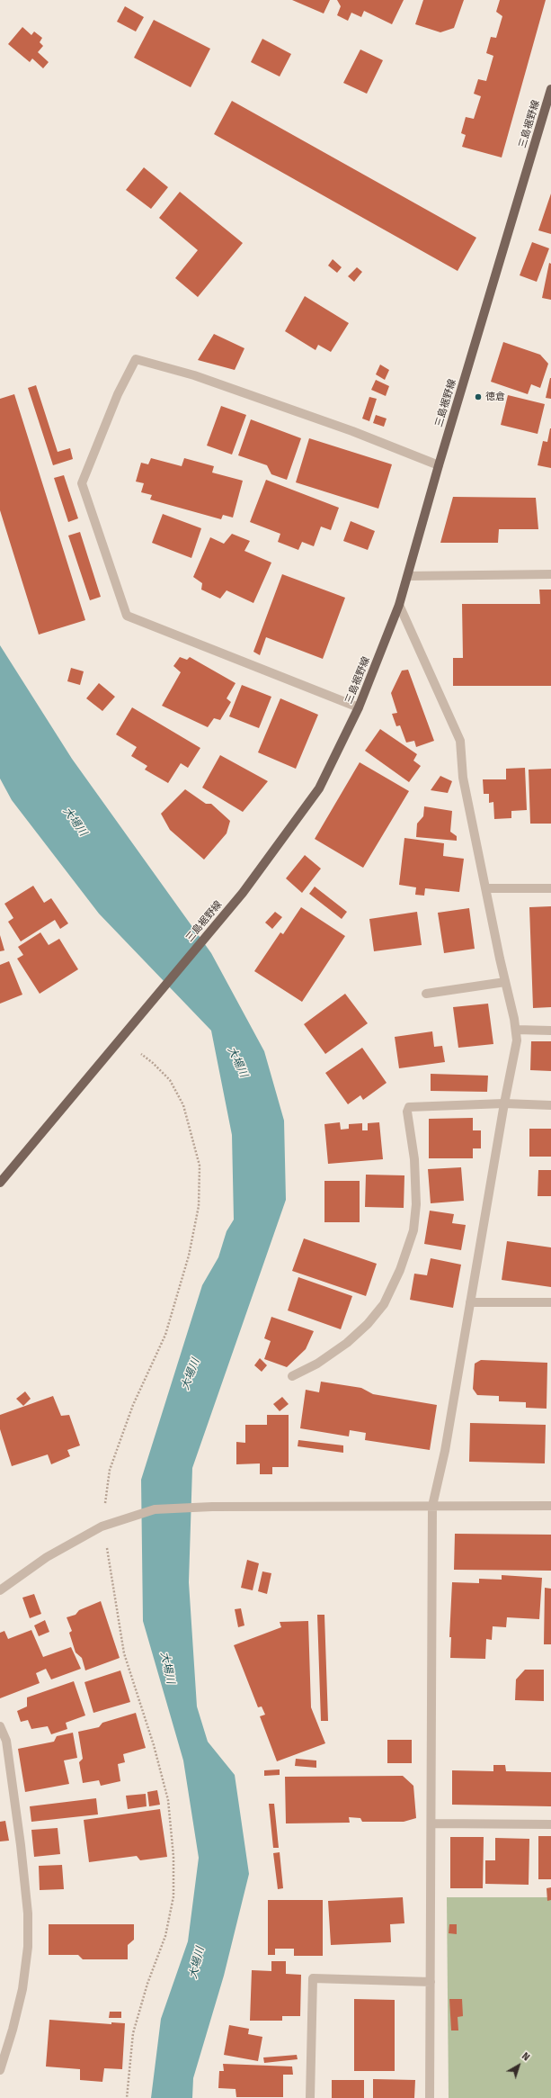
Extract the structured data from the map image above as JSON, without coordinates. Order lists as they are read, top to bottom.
{
  "streets": {
    "main road": ["三島裾野線"]
  },
  "water": ["大場川"],
  "places": ["徳倉"],
  "north": "top right"
}
